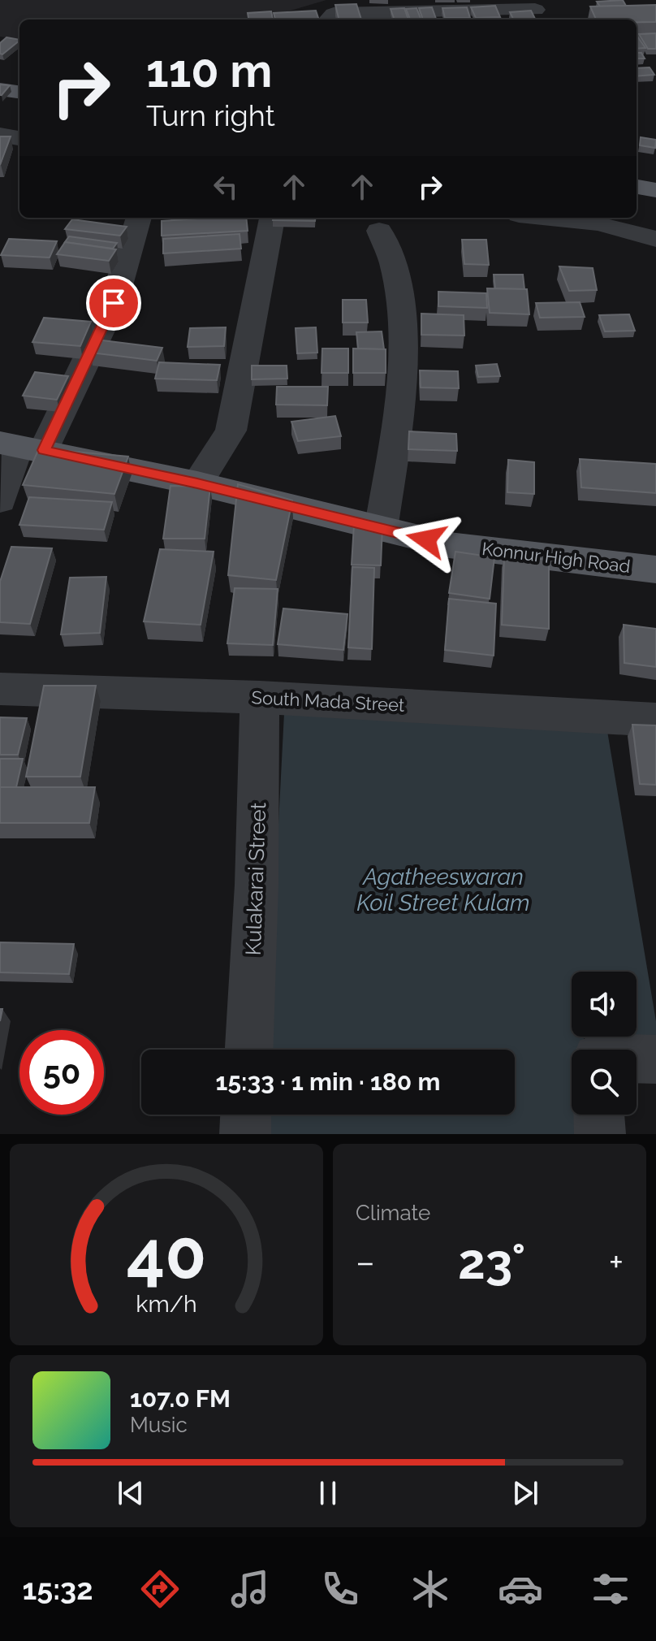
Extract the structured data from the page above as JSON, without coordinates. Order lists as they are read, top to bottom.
{
  "streets": {
    "main road": ["Konnur High Road"],
    "street": ["South Mada Street", "Kulakarai Street"]
  },
  "crossings": [
    ["South Mada Street", "Kulakarai Street"]
  ],
  "water": ["Agatheeswaran Koil Street Kulam"],
  "page": {
    "turn": ["110 m", "Turn right"],
    "limit": "50",
    "trip": "15:33 · 1 min · 180 m",
    "tile": "Climate",
    "heat": ["−", "23°", "+"],
    "song": ["107.0 FM", "Music"],
    "tabs": "15:32",
    "gauge": ["40", "km/h"]
  }
}
